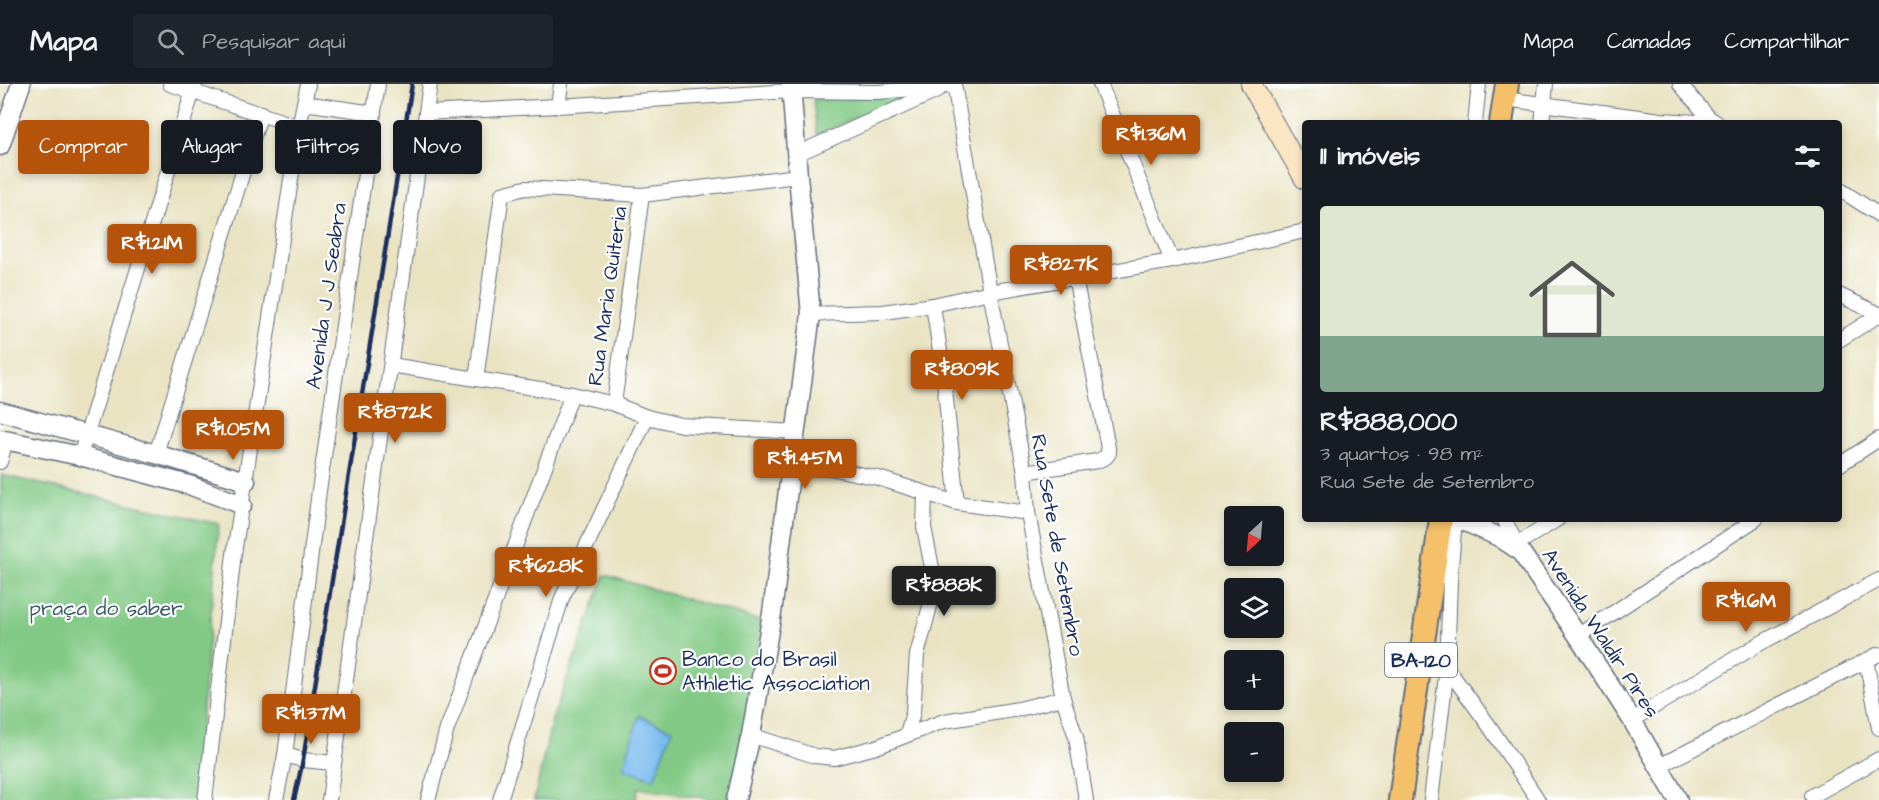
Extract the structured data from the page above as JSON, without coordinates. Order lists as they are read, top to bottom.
{
  "streets": {
    "main road": ["BA-120"],
    "street": [
      "Avenida J J Seabra",
      "Rua Maria Quiteria",
      "Rua Sete de Setembro",
      "Avenida Waldir Pires"
    ]
  },
  "parks": ["praça do saber"],
  "places": {
    "sports": ["Banco do Brasil Athletic Association"]
  },
  "north": "bottom left",
  "page": {
    "header": "Mapa",
    "search": "Pesquisar aqui",
    "nav": ["Mapa", "Camadas", "Compartilhar"],
    "price": [
      "R$1.36M",
      "R$1.21M",
      "R$827K",
      "R$809K",
      "R$872K",
      "R$1.05M",
      "R$1.45M",
      "R$628K",
      "R$888K",
      "R$1.6M",
      "R$1.37M"
    ],
    "chip": [
      "Comprar",
      "Alugar",
      "Filtros",
      "Novo"
    ],
    "heading": "11 imóveis",
    "list": [
      {
        "name": "R$888,000",
        "note": "3 quartos · 98 m² · Rua Sete de Setembro"
      }
    ],
    "map_buttons": ["+", "−"]
  }
}
